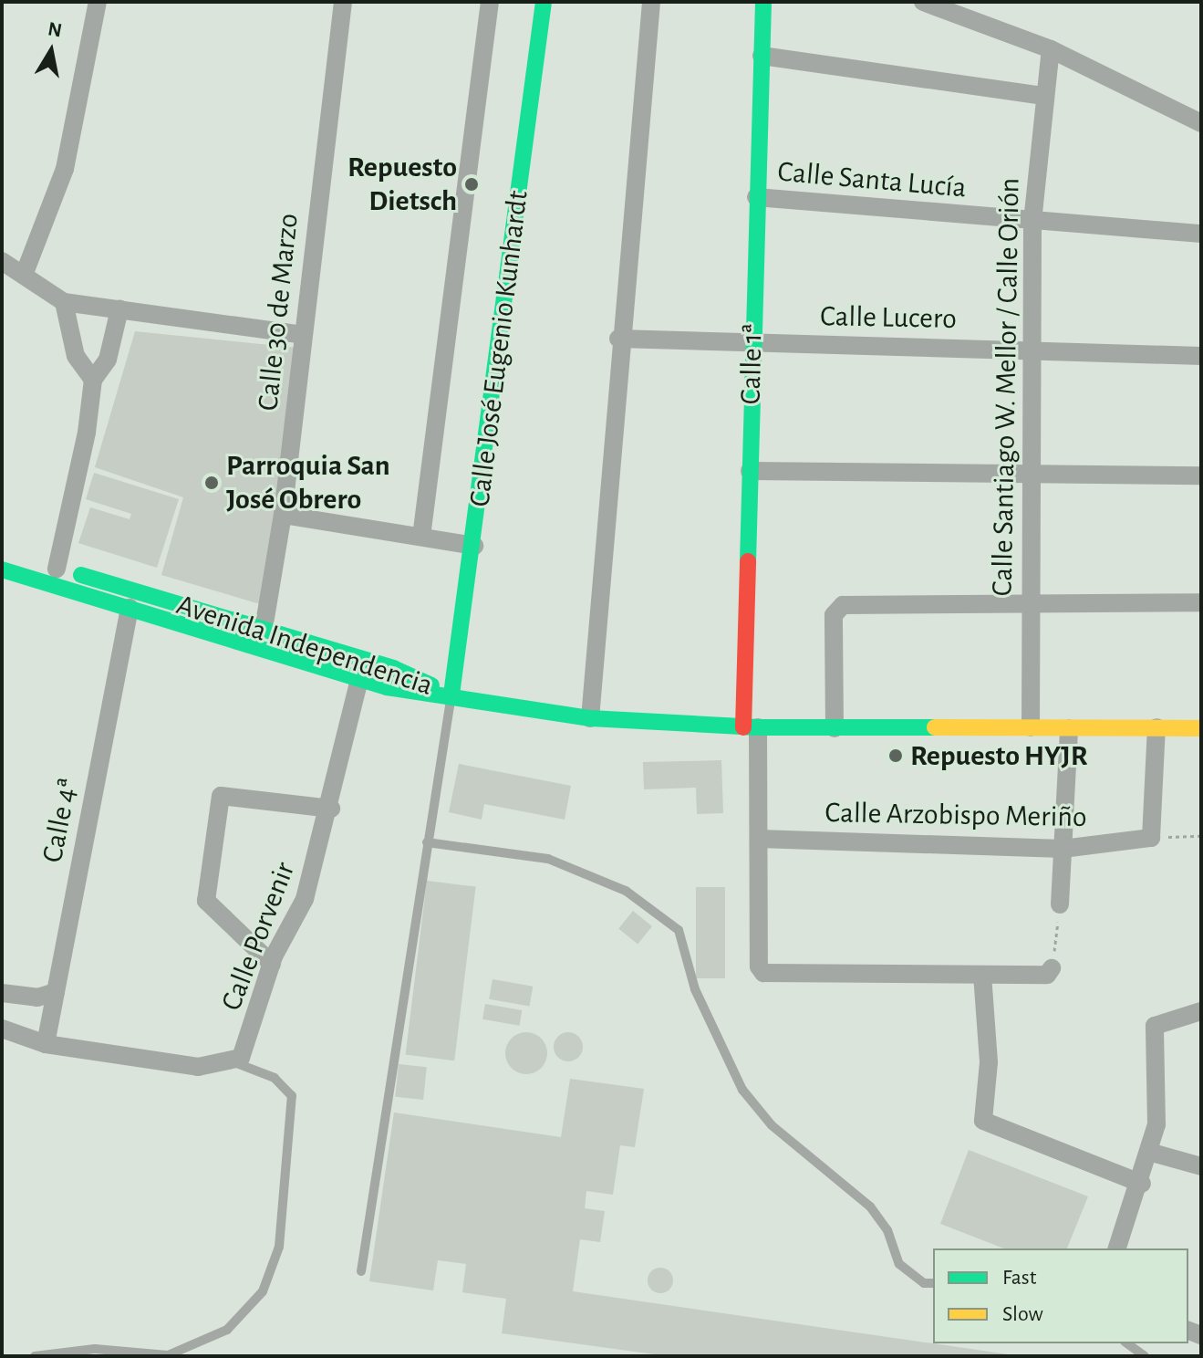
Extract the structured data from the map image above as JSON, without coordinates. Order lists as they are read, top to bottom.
{
  "streets": {
    "street": [
      "Calle Santa Lucía",
      "Calle 30 de Marzo",
      "Calle Lucero",
      "Calle José Eugenio Kunhardt",
      "Calle 1ª",
      "Calle Santiago W. Mellor / Calle Orión",
      "Avenida Independencia",
      "Calle Arzobispo Meriño",
      "Calle 4ª",
      "Calle Porvenir"
    ]
  },
  "crossings": [
    ["Calle Santa Lucía", "Calle 1ª"],
    ["Calle Santa Lucía", "Calle Santiago W. Mellor / Calle Orión"],
    ["Calle 30 de Marzo", "Avenida Independencia"],
    ["Calle Lucero", "Calle 1ª"],
    ["Calle Lucero", "Calle Santiago W. Mellor / Calle Orión"],
    ["Calle José Eugenio Kunhardt", "Avenida Independencia"],
    ["Avenida Independencia", "Calle 4ª"],
    ["Avenida Independencia", "Calle Porvenir"]
  ],
  "places": ["Repuesto Dietsch", "Parroquia San José Obrero", "Repuesto HYJR"],
  "legend": ["Fast", "Slow"],
  "north": "top"
}
